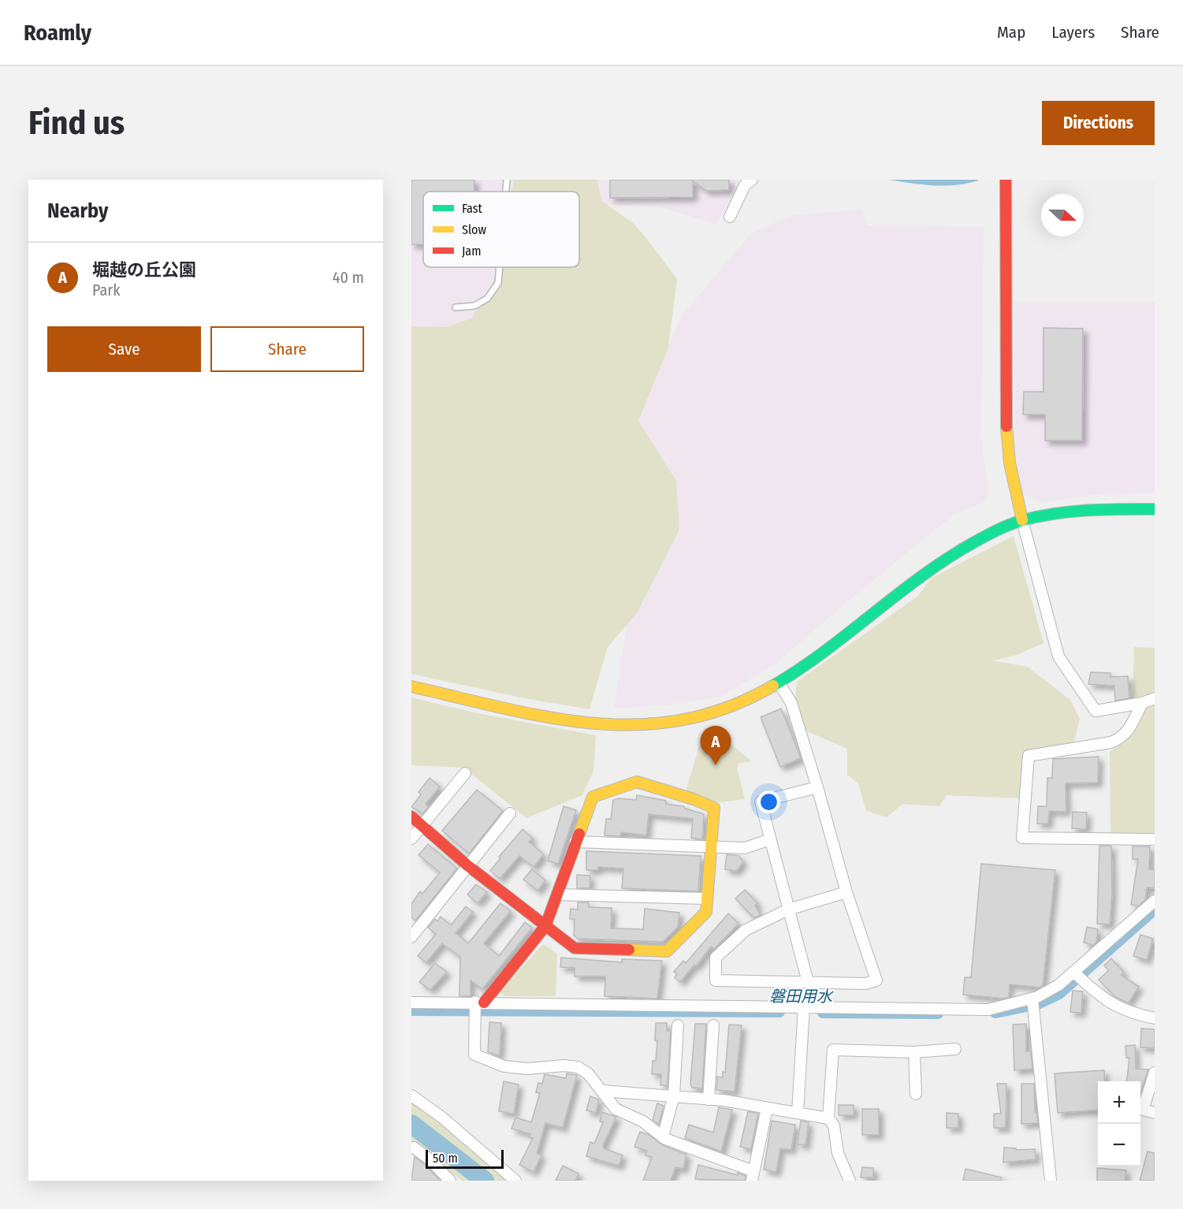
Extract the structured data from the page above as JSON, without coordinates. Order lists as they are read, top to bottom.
{
  "water": ["磐田用水"],
  "legend": ["Fast", "Slow", "Jam"],
  "scale_bar": "50 m",
  "north": "right",
  "page": {
    "header": "Roamly",
    "nav": ["Map", "Layers", "Share"],
    "buttons": [
      "Directions",
      ["Save", "Share"]
    ],
    "title": "Find us",
    "heading": "Nearby",
    "list": [
      {
        "mark": "A",
        "name": "堀越の丘公園",
        "note": "Park",
        "value": "40 m"
      }
    ],
    "pins": "A",
    "map_buttons": ["+", "−"],
    "scale": "50 m"
  }
}
